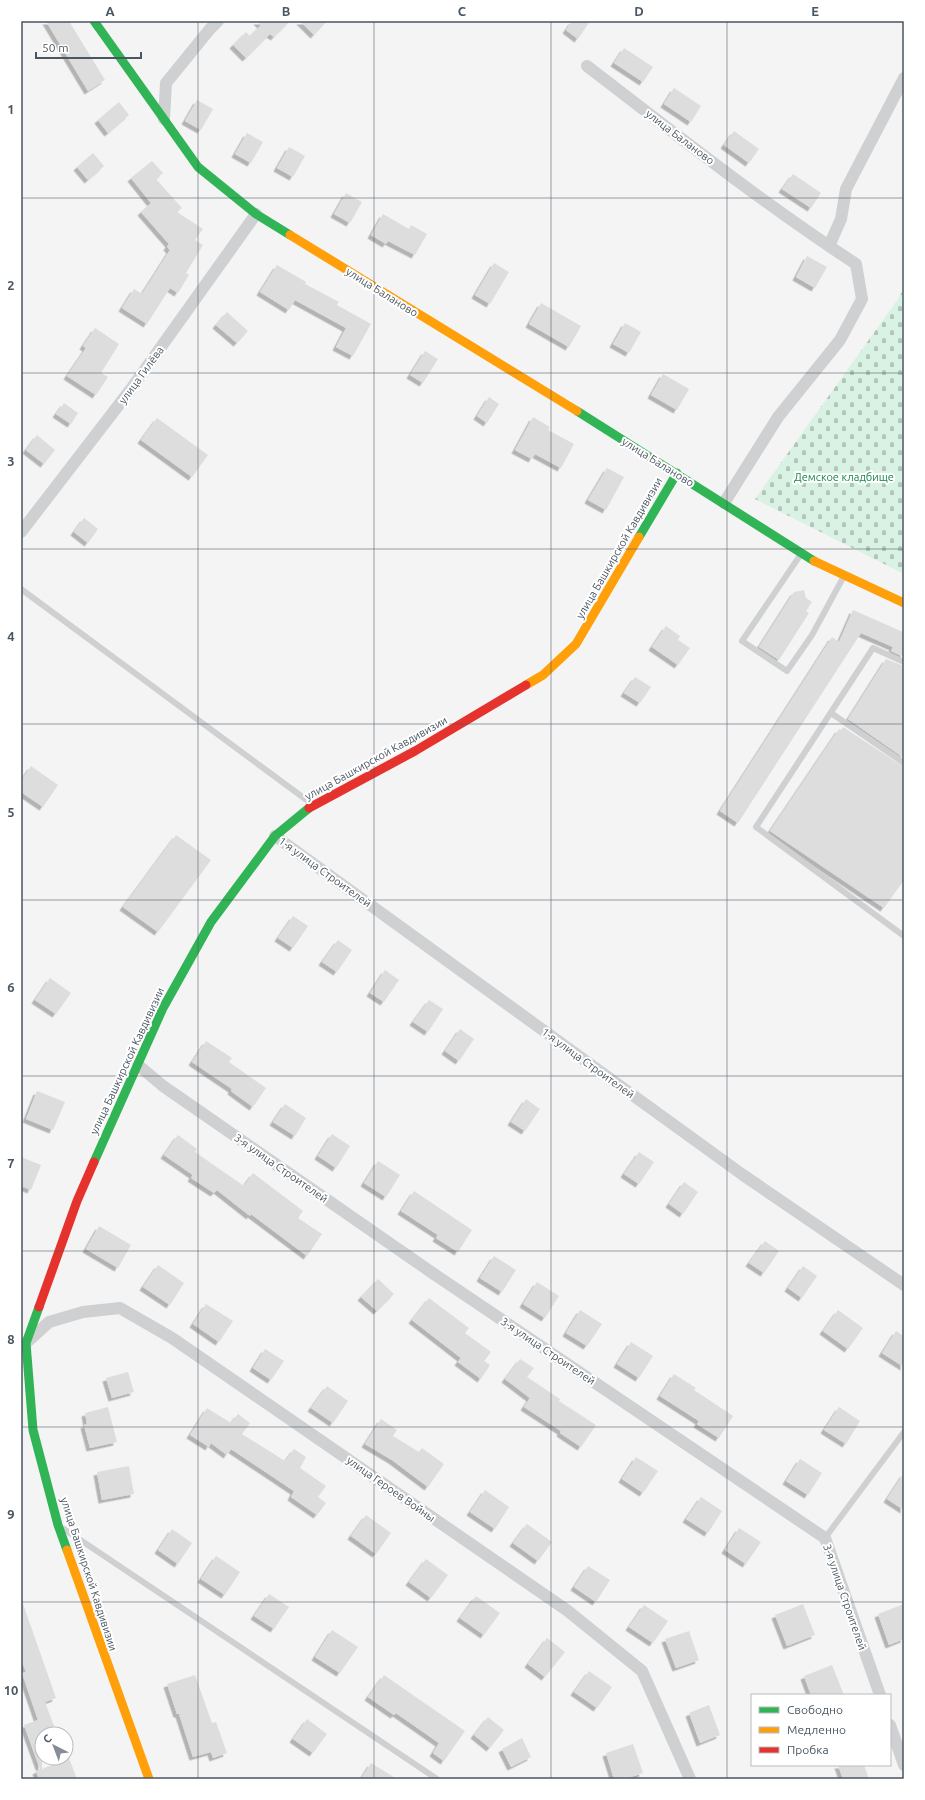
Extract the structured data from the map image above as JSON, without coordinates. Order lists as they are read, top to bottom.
{
  "streets": {
    "street": [
      "улица Баланово",
      "улица Гилёва",
      "улица Башкирской Кавдивизии",
      "1-я улица Строителей",
      "3-я улица Строителей",
      "улица Героев Войны"
    ]
  },
  "crossings": [
    ["улица Баланово", "улица Гилёва"],
    ["улица Баланово", "улица Башкирской Кавдивизии"],
    ["улица Башкирской Кавдивизии", "1-я улица Строителей"],
    ["улица Башкирской Кавдивизии", "3-я улица Строителей"],
    ["улица Башкирской Кавдивизии", "улица Героев Войны"]
  ],
  "parks": ["Демское кладбище"],
  "legend": ["Свободно", "Медленно", "Пробка"],
  "scale_bar": "50 m",
  "north": "top left",
  "grid": {
    "columns": [
      "A",
      "B",
      "C",
      "D",
      "E"
    ],
    "rows": [
      "1",
      "2",
      "3",
      "4",
      "5",
      "6",
      "7",
      "8",
      "9",
      "10"
    ]
  }
}
